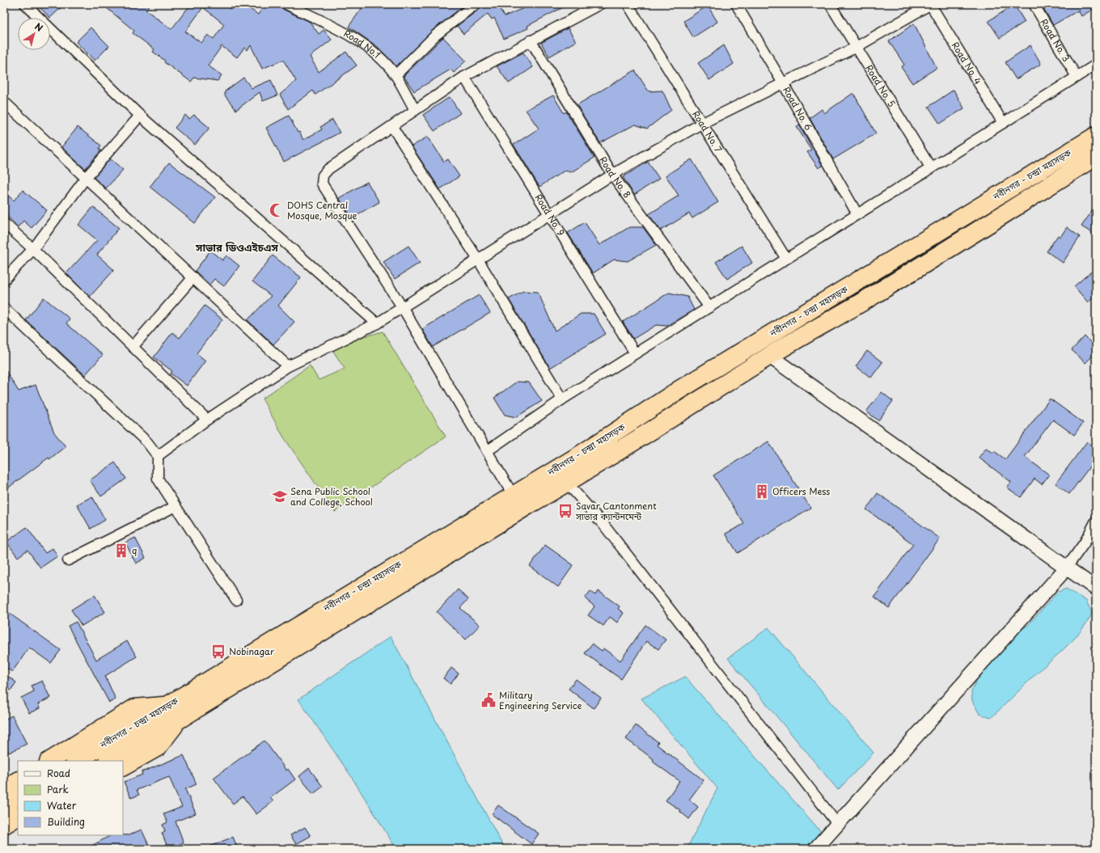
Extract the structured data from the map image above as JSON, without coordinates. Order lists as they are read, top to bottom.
{
  "streets": {
    "highway": ["নবীনগর - চন্দ্রা মহাসড়ক"],
    "street": [
      "Road No. 3",
      "Road No.1",
      "Road No. 4",
      "Road No. 5",
      "Road No. 6",
      "Road No. 7",
      "Road No. 8",
      "Road No. 9"
    ]
  },
  "districts": ["সাভার ডিওএইচএস"],
  "places": {
    "mosque": ["DOHS Central Mosque, Mosque"],
    "building": ["Officers Mess", "q"],
    "school or university": ["Sena Public School and College, School"],
    "bus stop": ["Savar Cantonment সাভার ক্যান্টনমেন্ট", "Nobinagar"],
    "public building": ["Military Engineering Service"]
  },
  "legend": [
    "Road",
    "Park",
    "Water",
    "Building"
  ],
  "north": "top right"
}
